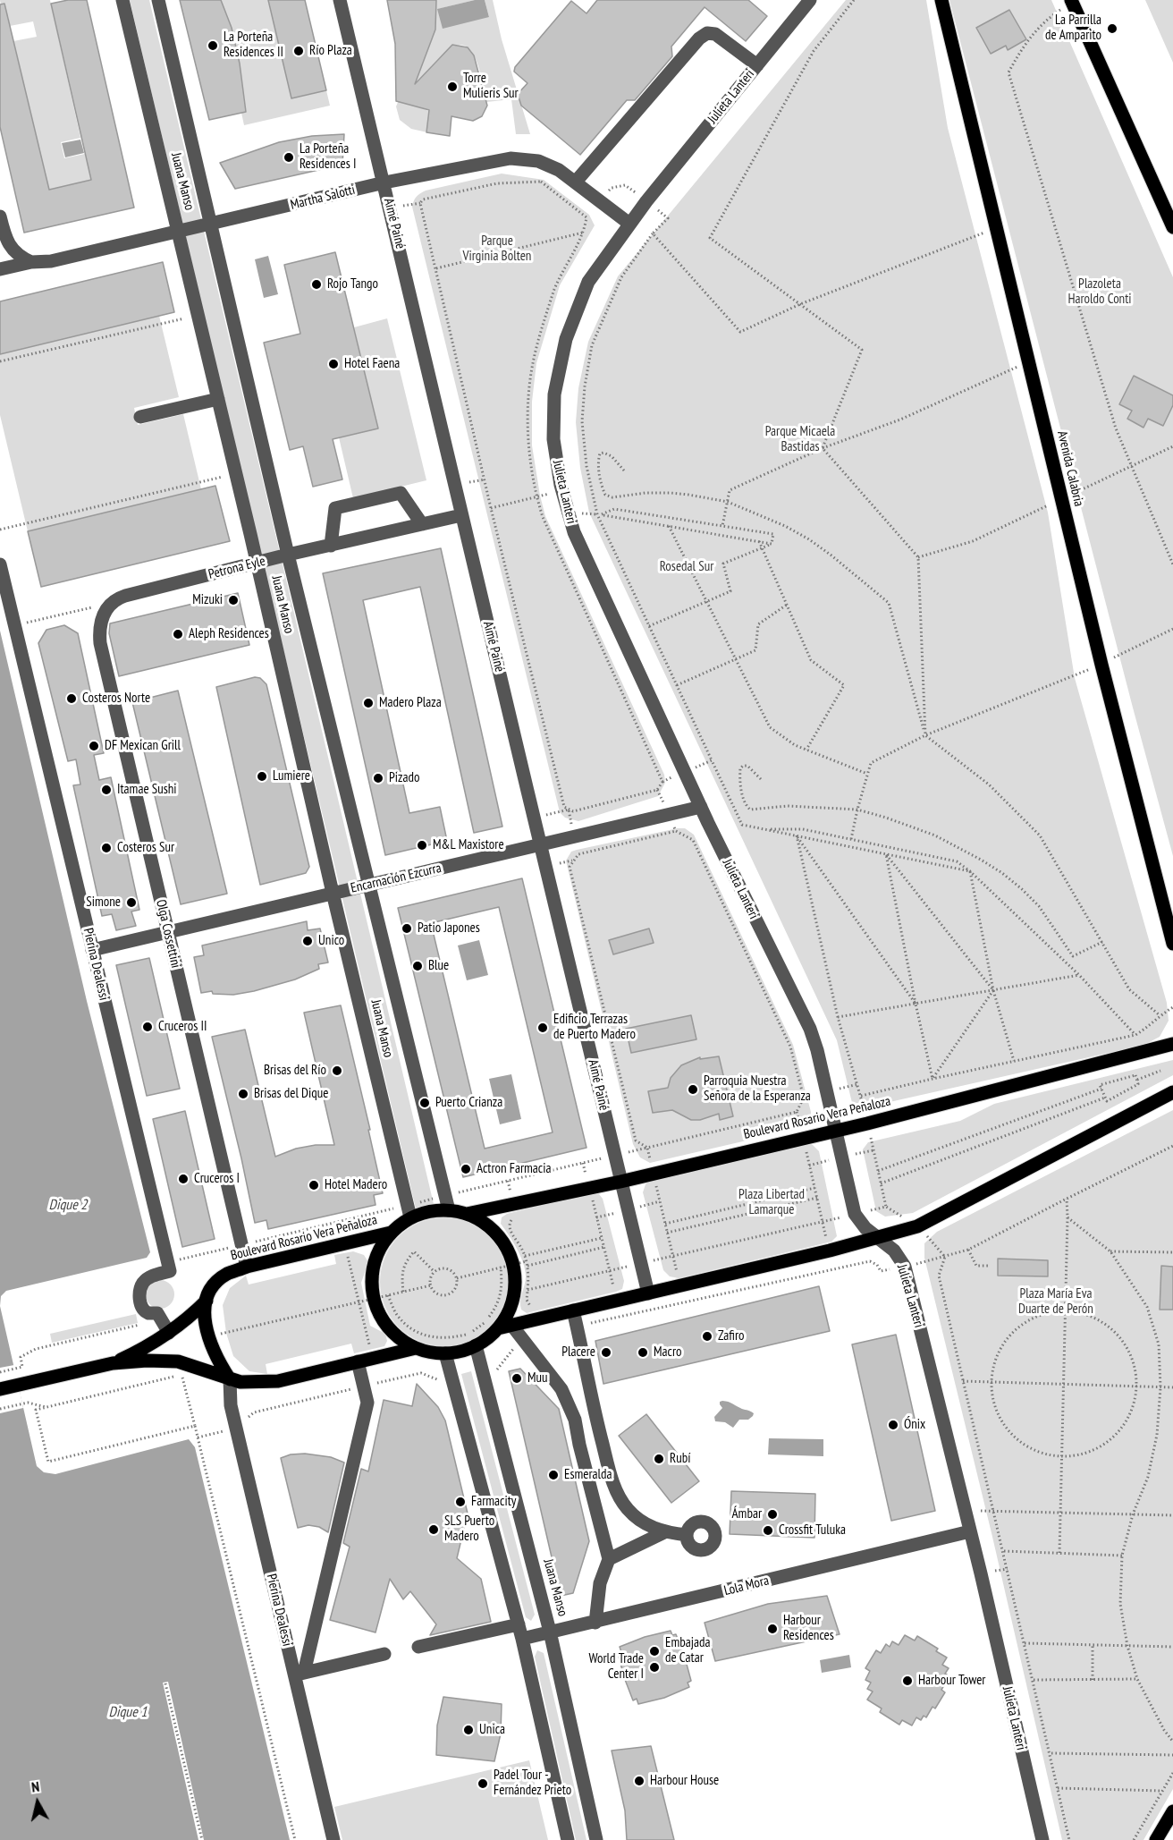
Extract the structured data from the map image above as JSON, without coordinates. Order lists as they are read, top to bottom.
{
  "streets": {
    "main road": ["Avenida Calabria", "Boulevard Rosario Vera Peñaloza"],
    "street": [
      "Julieta Lanteri",
      "Juana Manso",
      "Martha Salotti",
      "Aimé Painé",
      "Petrona Eyle",
      "Encarnación Ezcurra",
      "Olga Cossettini",
      "Pierina Dealessi",
      "Lola Mora"
    ]
  },
  "crossings": [
    ["Julieta Lanteri", "Martha Salotti"],
    ["Julieta Lanteri", "Encarnación Ezcurra"],
    ["Julieta Lanteri", "Boulevard Rosario Vera Peñaloza"],
    ["Julieta Lanteri", "Lola Mora"],
    ["Juana Manso", "Martha Salotti"],
    ["Juana Manso", "Petrona Eyle"],
    ["Juana Manso", "Encarnación Ezcurra"],
    ["Juana Manso", "Lola Mora"],
    ["Martha Salotti", "Aimé Painé"],
    ["Aimé Painé", "Petrona Eyle"],
    ["Aimé Painé", "Encarnación Ezcurra"],
    ["Aimé Painé", "Boulevard Rosario Vera Peñaloza"],
    ["Petrona Eyle", "Olga Cossettini"],
    ["Encarnación Ezcurra", "Olga Cossettini"],
    ["Encarnación Ezcurra", "Pierina Dealessi"],
    ["Olga Cossettini", "Boulevard Rosario Vera Peñaloza"]
  ],
  "water": ["Dique 2", "Dique 1"],
  "parks": [
    "Parque Virginia Bolten",
    "Plazoleta Haroldo Conti",
    "Parque Micaela Bastidas",
    "Rosedal Sur",
    "Plaza Libertad Lamarque",
    "Plaza María Eva Duarte de Perón"
  ],
  "places": [
    "La Parrilla de Amparito",
    "La Porteña Residences II",
    "Río Plaza",
    "Torre Mulieris Sur",
    "La Porteña Residences I",
    "Rojo Tango",
    "Hotel Faena",
    "Mizuki",
    "Aleph Residences",
    "Costeros Norte",
    "Madero Plaza",
    "DF Mexican Grill",
    "Lumiere",
    "Pizado",
    "Itamae Sushi",
    "M&L Maxistore",
    "Costeros Sur",
    "Simone",
    "Patio Japones",
    "Unico",
    "Blue",
    "Cruceros II",
    "Edificio Terrazas de Puerto Madero",
    "Brisas del Río",
    "Parroquia Nuestra Señora de la Esperanza",
    "Brisas del Dique",
    "Puerto Crianza",
    "Actron Farmacia",
    "Cruceros I",
    "Hotel Madero",
    "Zafiro",
    "Placere",
    "Macro",
    "Muu",
    "Ónix",
    "Rubí",
    "Esmeralda",
    "Farmacity",
    "Ámbar",
    "SLS Puerto Madero",
    "Crossfit Tuluka",
    "Harbour Residences",
    "Embajada de Catar",
    "World Trade Center I",
    "Harbour Tower",
    "Unica",
    "Harbour House",
    "Padel Tour - Fernández Prieto"
  ],
  "north": "top"
}
